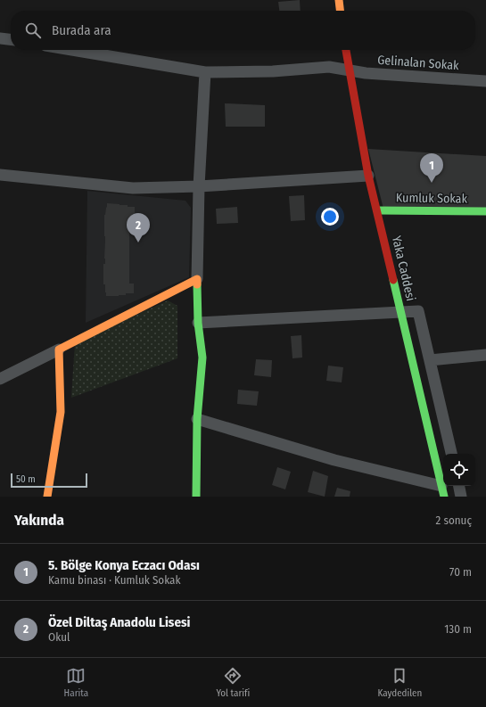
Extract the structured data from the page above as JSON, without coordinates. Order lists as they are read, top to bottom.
{
  "streets": {
    "street": ["Gelinalan Sokak", "Kumluk Sokak", "Yaka Caddesi"]
  },
  "crossings": [
    ["Gelinalan Sokak", "Yaka Caddesi"],
    ["Kumluk Sokak", "Yaka Caddesi"]
  ],
  "scale_bar": "50 m",
  "page": {
    "search": "Burada ara",
    "pins": ["1", "2"],
    "scale": "50 m",
    "heading": ["Yakında", "2 sonuç"],
    "list": [
      {
        "mark": "1",
        "name": "5. Bölge Konya Eczacı Odası",
        "note": "Kamu binası · Kumluk Sokak",
        "value": "70 m"
      },
      {
        "mark": "2",
        "name": "Özel Diltaş Anadolu Lisesi",
        "note": "Okul",
        "value": "130 m"
      }
    ],
    "nav": ["Harita", "Yol tarifi", "Kaydedilen"]
  }
}
